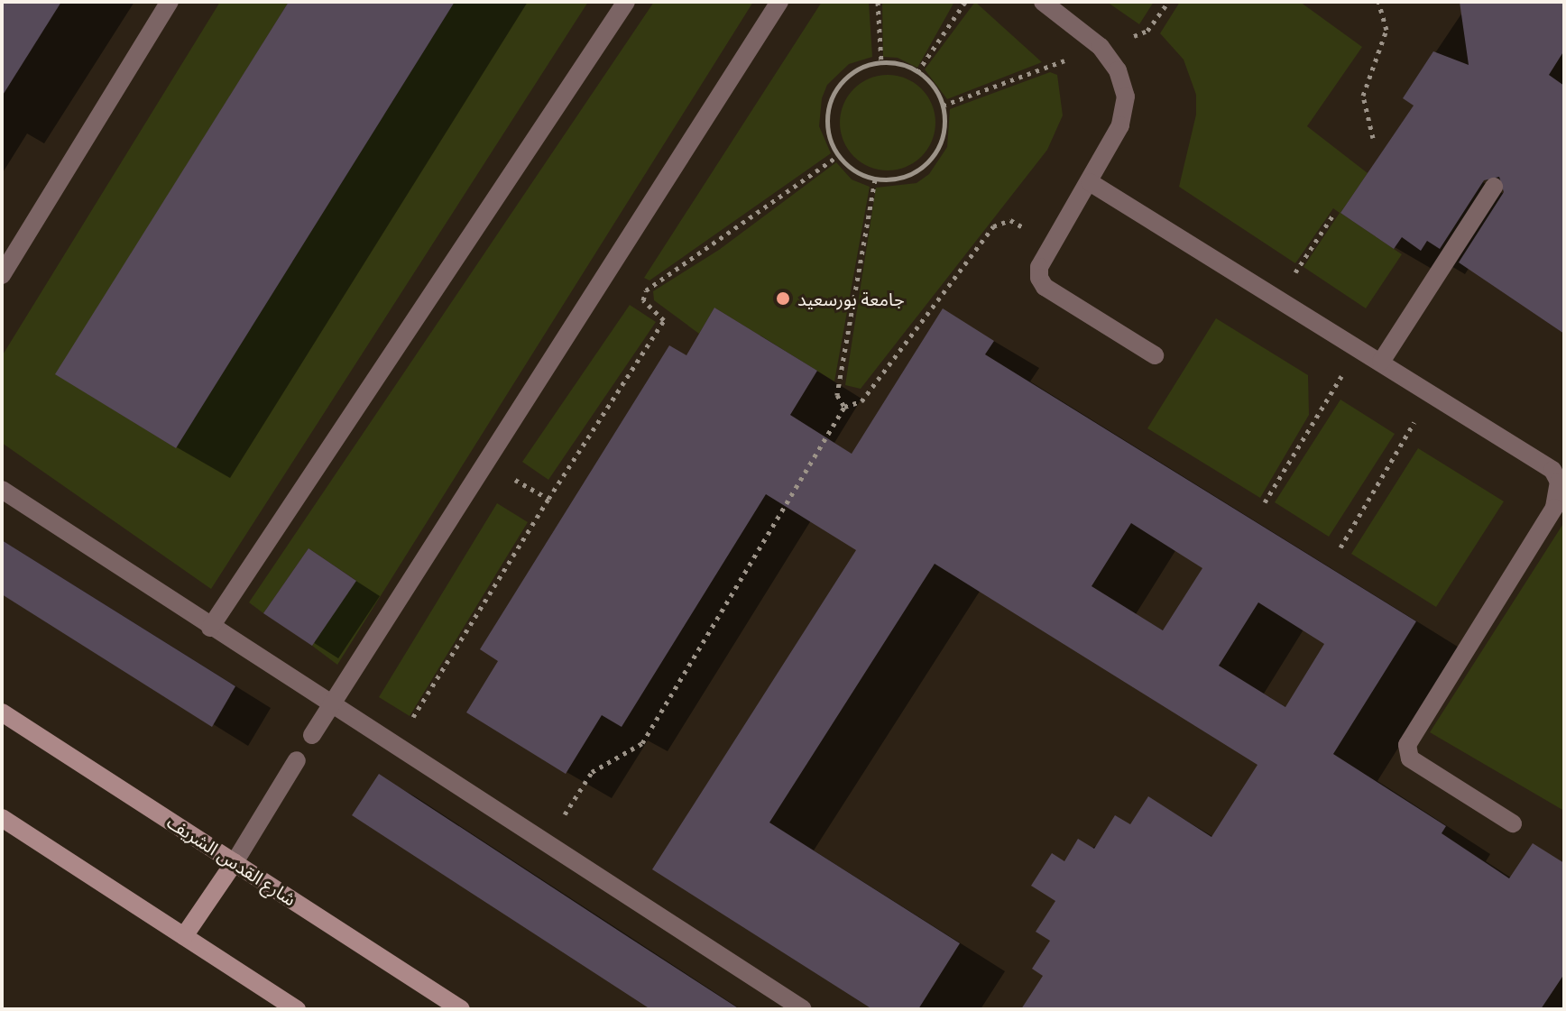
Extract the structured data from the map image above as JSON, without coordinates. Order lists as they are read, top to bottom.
{
  "streets": {
    "main road": ["شارع القدس الشريف"]
  },
  "places": ["جامعة بورسعيد"]
}
